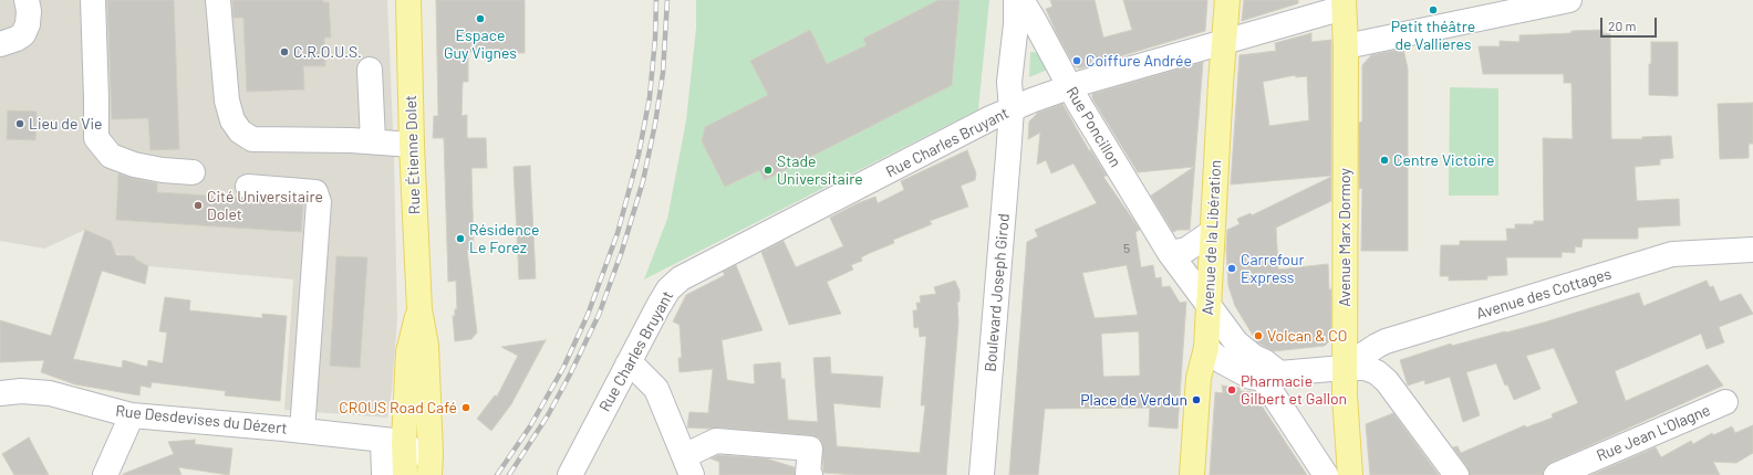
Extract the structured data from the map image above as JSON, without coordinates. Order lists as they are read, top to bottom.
{
  "streets": {
    "main road": ["Rue Étienne Dolet", "Avenue de la Libération", "Avenue Marx Dormoy"],
    "street": [
      "Rue Poncillon",
      "Rue Charles Bruyant",
      "Boulevard Joseph Girod",
      "Avenue des Cottages",
      "Rue Desdevises du Dézert",
      "Rue Jean L'Olagne"
    ]
  },
  "crossings": [
    ["Rue Poncillon", "Rue Charles Bruyant"],
    ["Rue Poncillon", "Avenue de la Libération"],
    ["Rue Charles Bruyant", "Avenue de la Libération"],
    ["Rue Charles Bruyant", "Avenue Marx Dormoy"],
    ["Rue Charles Bruyant", "Boulevard Joseph Girod"],
    ["Rue Étienne Dolet", "Rue Desdevises du Dézert"],
    ["Avenue Marx Dormoy", "Avenue des Cottages"]
  ],
  "places": [
    "Petit théâtre de Vallieres",
    "Espace Guy Vignes",
    "C.R.O.U.S.",
    "Coiffure Andrée",
    "Lieu de Vie",
    "Centre Victoire",
    "Stade Universitaire",
    "Cité Universitaire Dolet",
    "Résidence Le Forez",
    "Carrefour Express",
    "Volcan & CO",
    "Pharmacie Gilbert et Gallon",
    "Place de Verdun",
    "CROUS Road Café"
  ],
  "house_numbers": ["5"],
  "scale_bar": "20 m"
}
